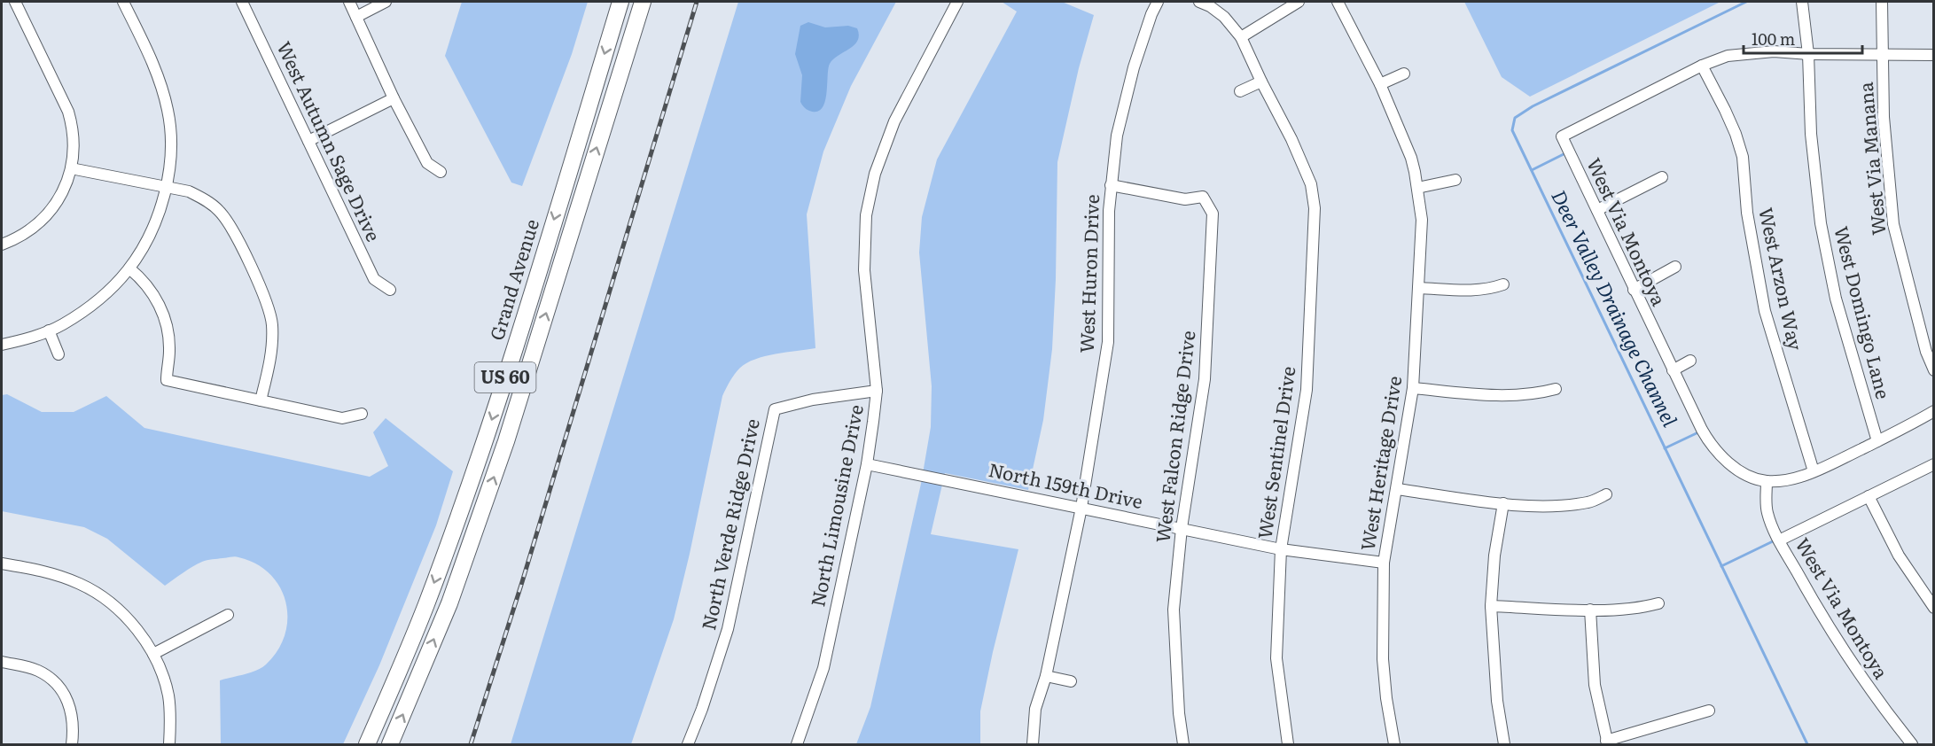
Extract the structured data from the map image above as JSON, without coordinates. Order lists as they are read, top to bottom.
{
  "streets": {
    "highway": ["Grand Avenue", "US 60"],
    "street": [
      "West Autumn Sage Drive",
      "West Via Manana",
      "West Via Montoya",
      "West Huron Drive",
      "West Arzon Way",
      "West Domingo Lane",
      "West Falcon Ridge Drive",
      "West Sentinel Drive",
      "West Heritage Drive",
      "North 159th Drive",
      "North Limousine Drive",
      "North Verde Ridge Drive"
    ]
  },
  "crossings": [
    ["West Via Montoya", "West Arzon Way"],
    ["West Huron Drive", "West Falcon Ridge Drive"],
    ["West Huron Drive", "North 159th Drive"],
    ["West Falcon Ridge Drive", "North 159th Drive"],
    ["West Sentinel Drive", "North 159th Drive"],
    ["West Heritage Drive", "North 159th Drive"],
    ["North 159th Drive", "North Limousine Drive"],
    ["North Limousine Drive", "North Verde Ridge Drive"]
  ],
  "water": ["Deer Valley Drainage Channel"],
  "scale_bar": "100 m"
}
